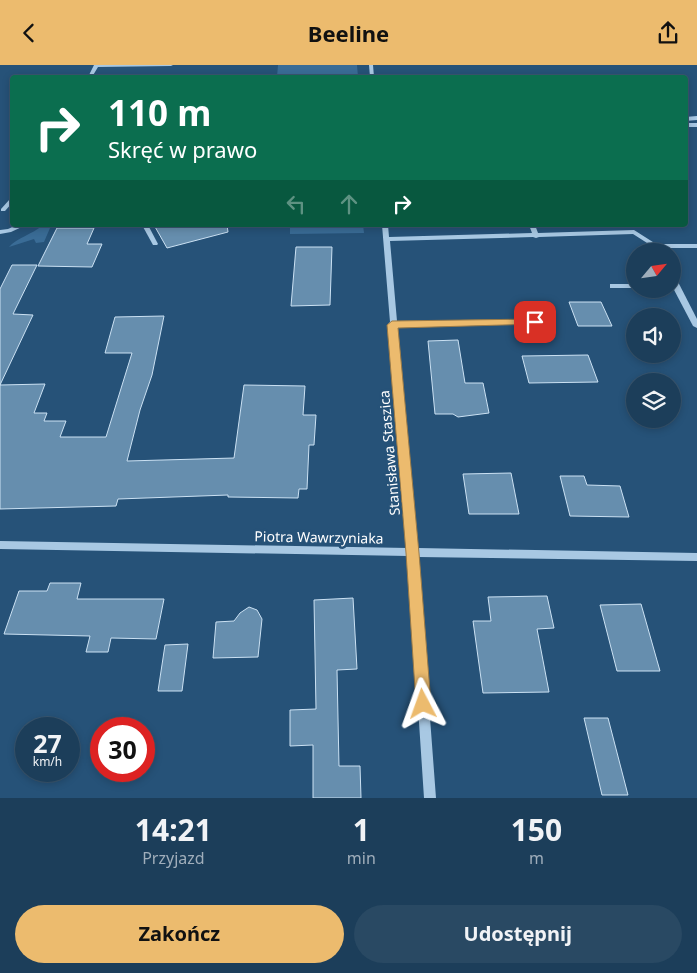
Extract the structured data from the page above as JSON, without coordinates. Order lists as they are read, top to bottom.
{
  "streets": {
    "street": ["Stanisława Staszica", "Piotra Wawrzyniaka"]
  },
  "crossings": [
    ["Stanisława Staszica", "Piotra Wawrzyniaka"]
  ],
  "north": "top right",
  "page": {
    "header": "Beeline",
    "turn": ["110 m", "Skręć w prawo"],
    "speed": "27 km/h",
    "limit": "30",
    "eta": [
      "14:21",
      "Przyjazd",
      "1",
      "min",
      "150",
      "m"
    ],
    "buttons": ["Zakończ", "Udostępnij"]
  }
}
